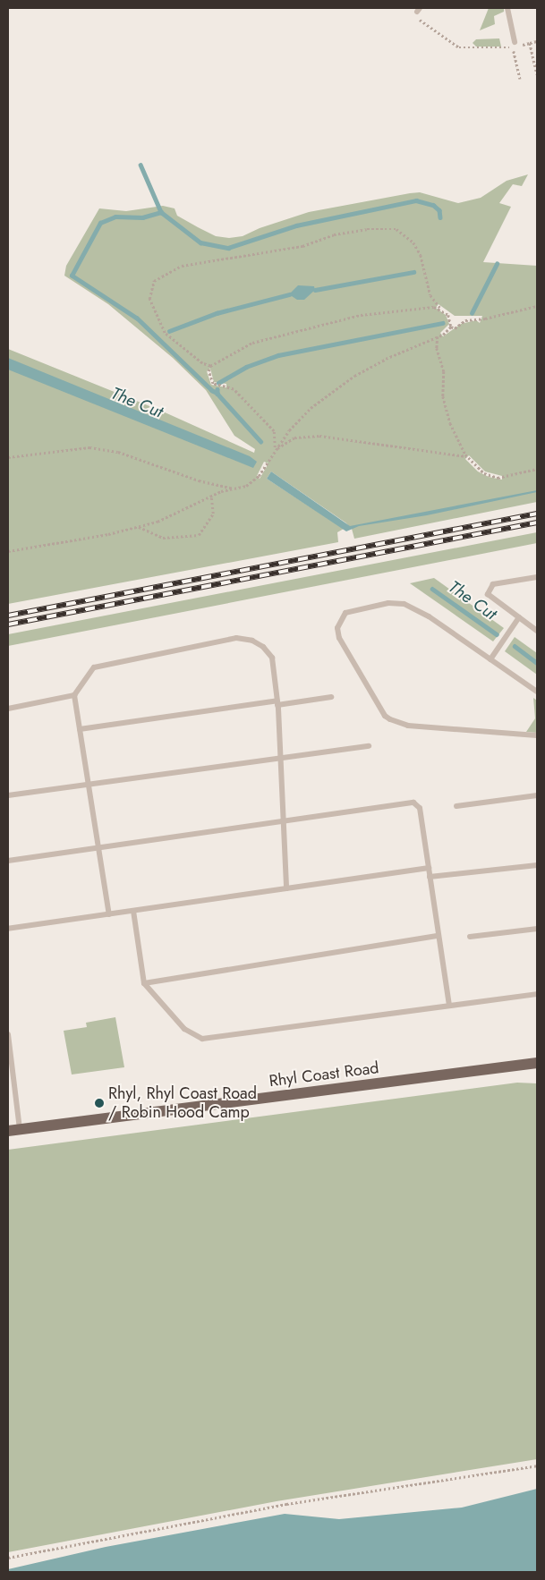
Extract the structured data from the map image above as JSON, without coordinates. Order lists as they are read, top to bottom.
{
  "streets": {
    "main road": ["Rhyl Coast Road"]
  },
  "water": ["The Cut"],
  "places": ["Rhyl, Rhyl Coast Road / Robin Hood Camp"]
}
